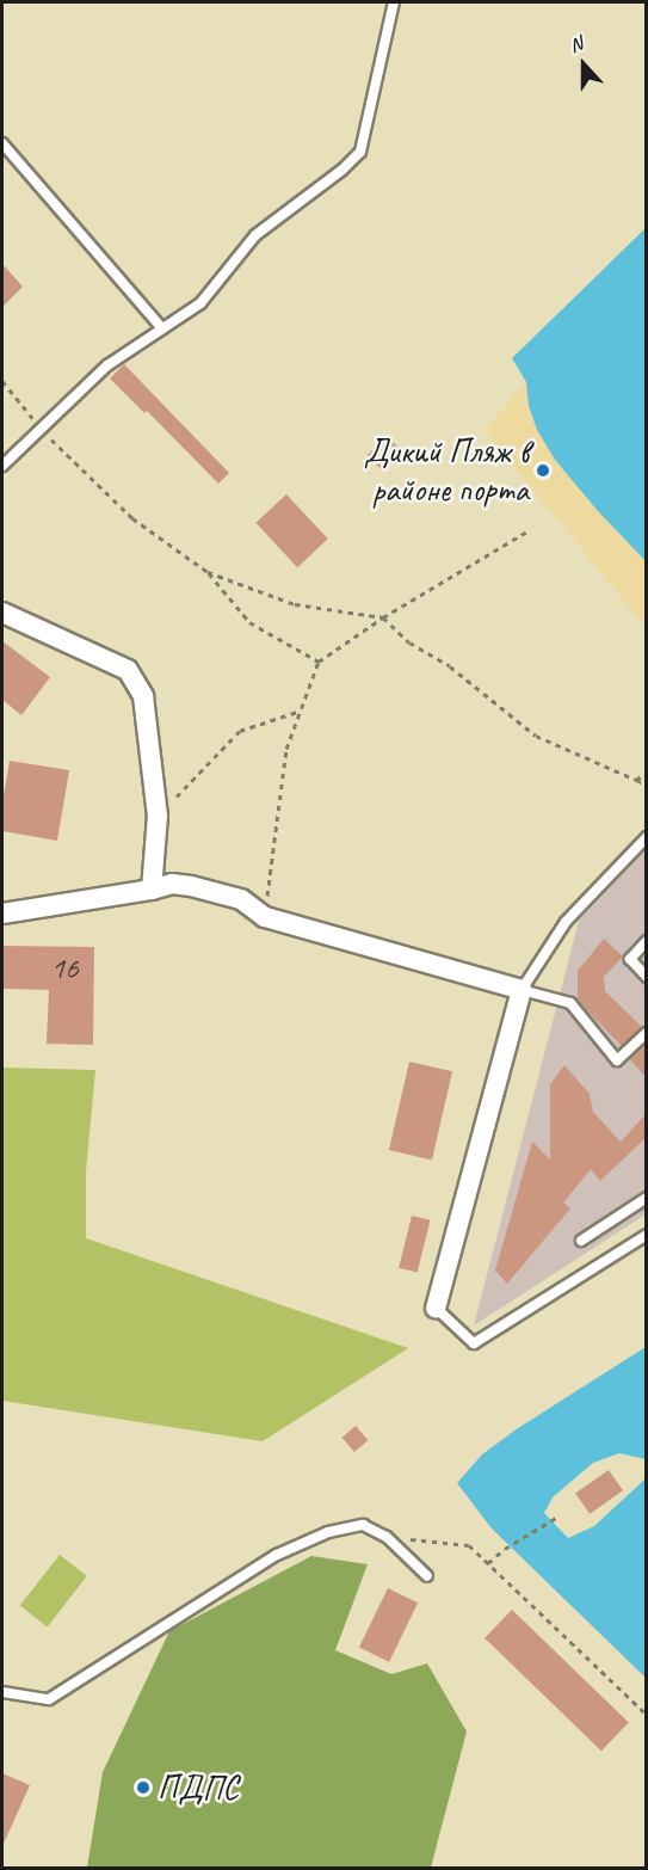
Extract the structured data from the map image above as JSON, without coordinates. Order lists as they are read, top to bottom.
{
  "places": ["Дикий Пляж в районе порта", "ПДПС"],
  "house_numbers": ["16"],
  "north": "top"
}
